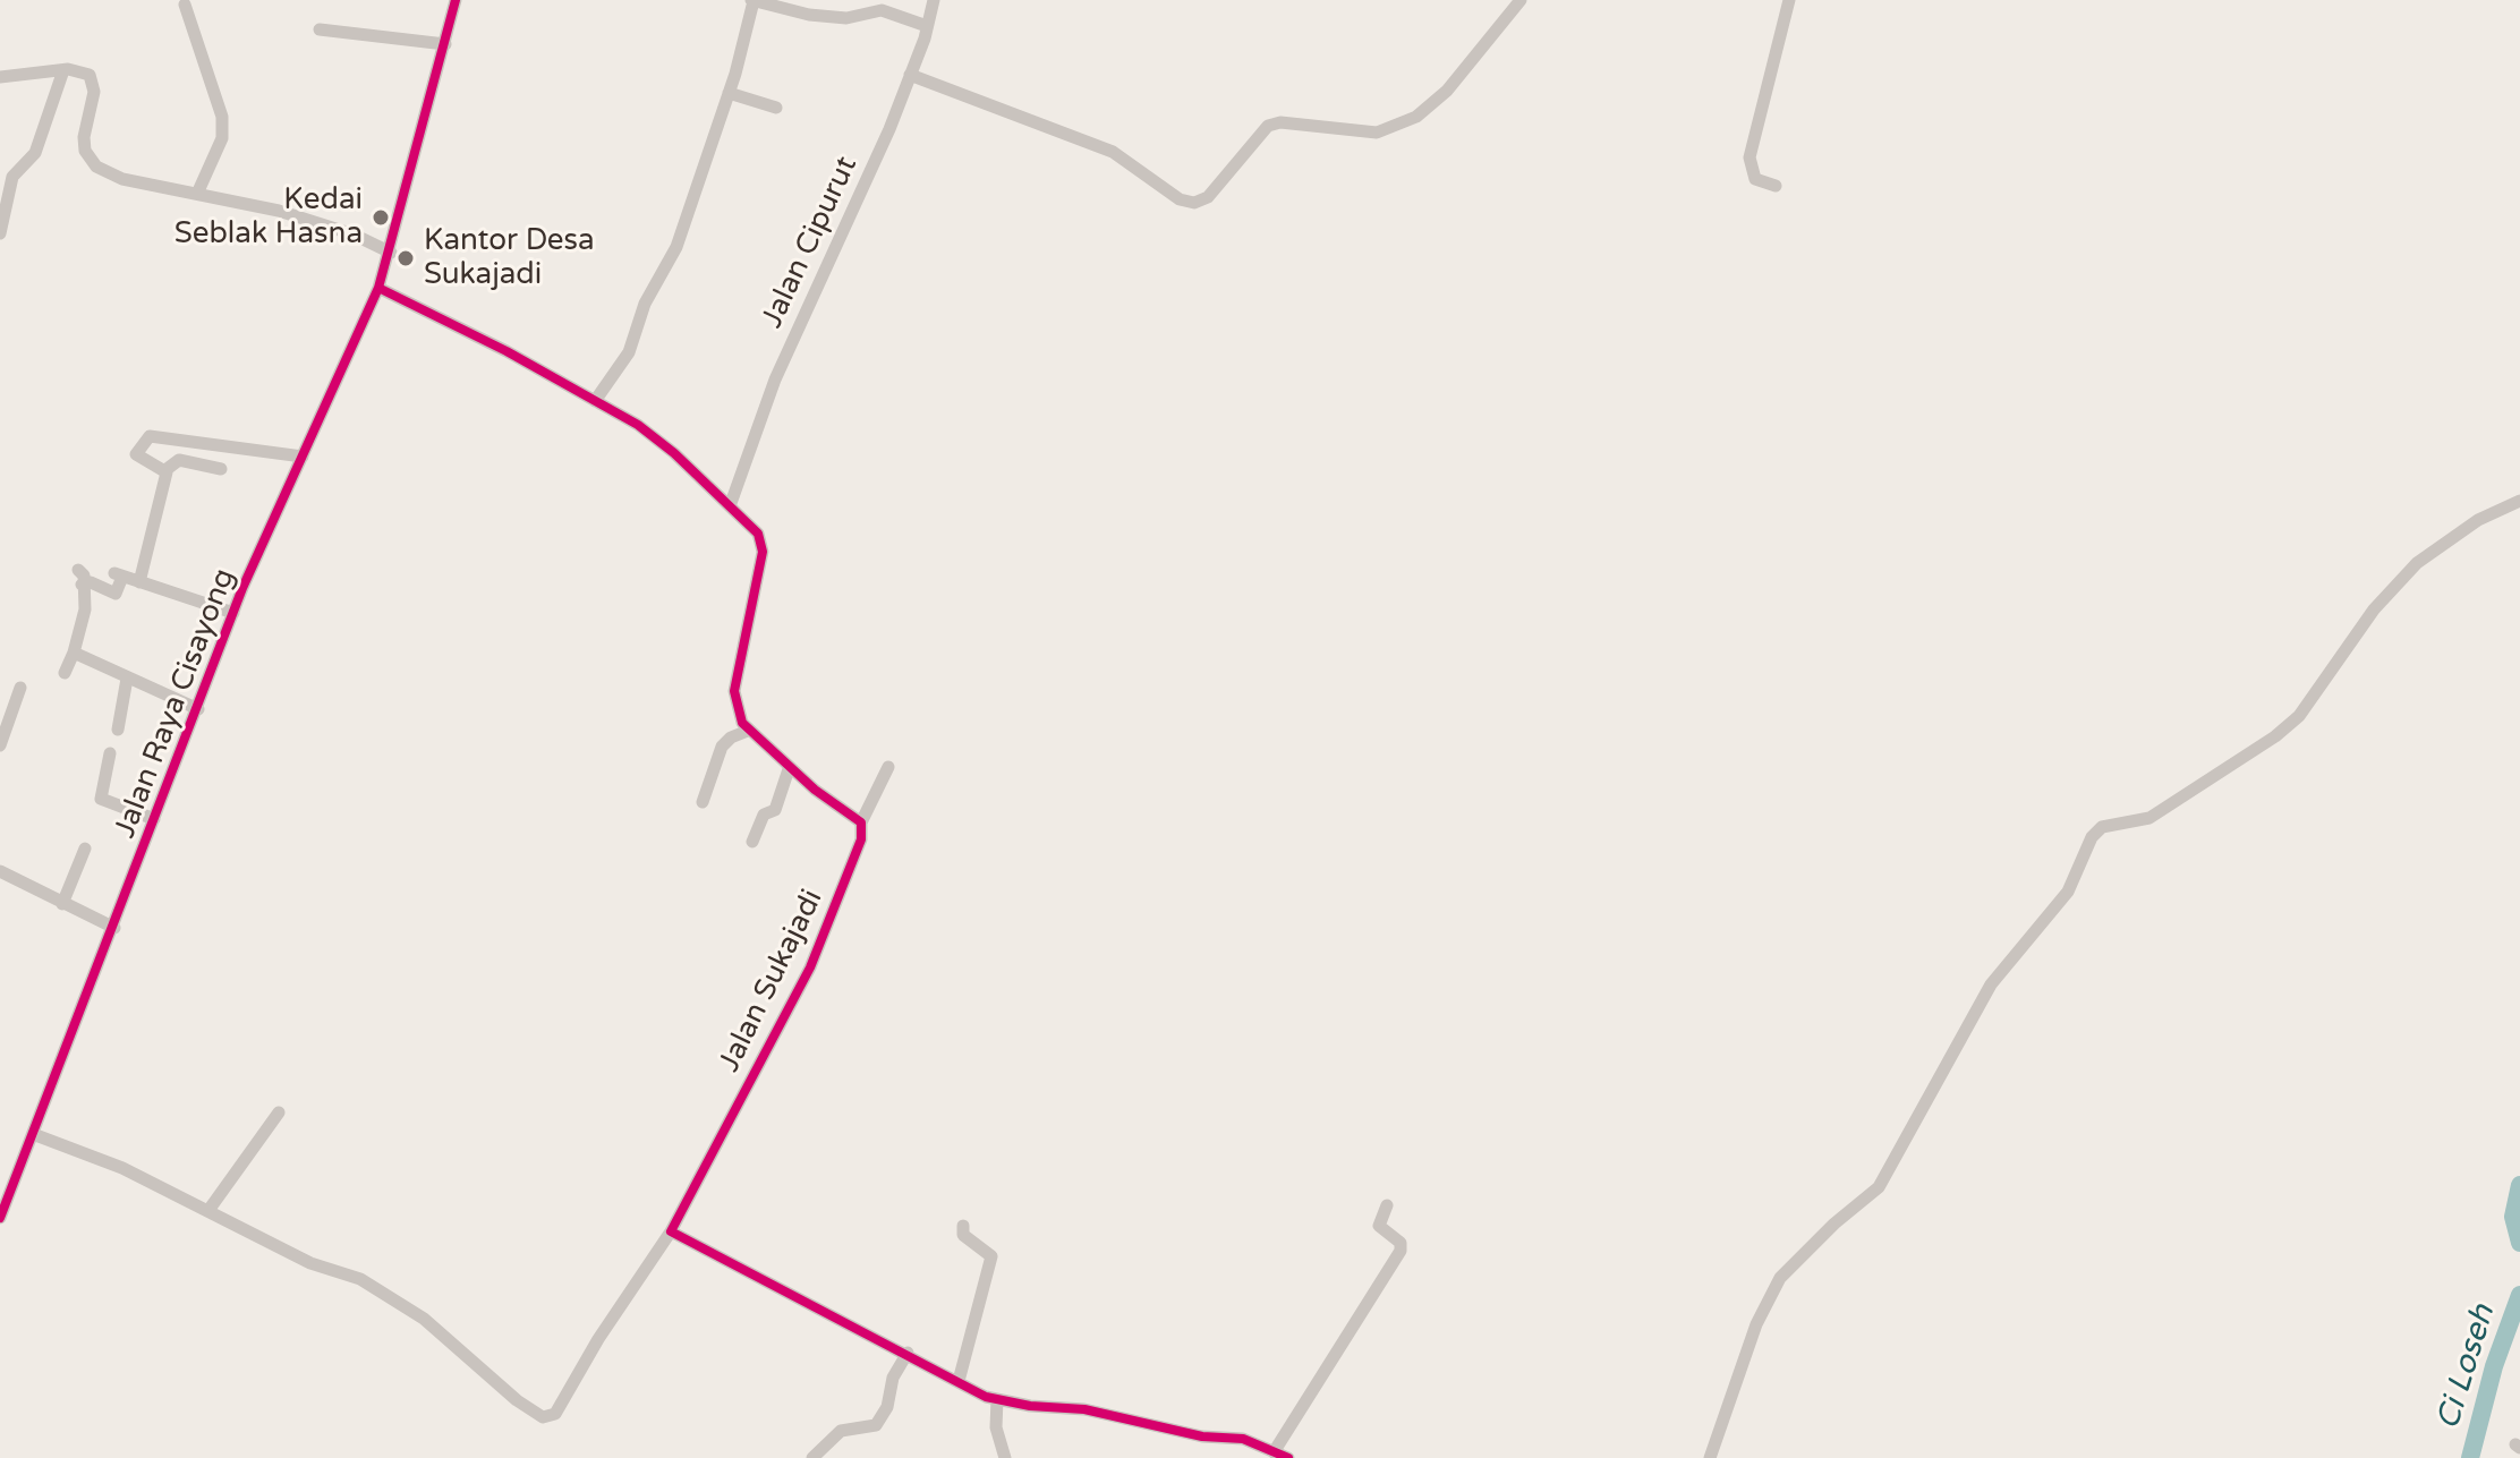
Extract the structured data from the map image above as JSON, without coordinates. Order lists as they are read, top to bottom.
{
  "streets": {
    "street": ["Jalan Cipurut", "Jalan Raya Cisayong", "Jalan Sukajadi"]
  },
  "water": ["Ci Loseh"],
  "places": ["Kedai Seblak Hasna", "Kantor Desa Sukajadi"]
}
